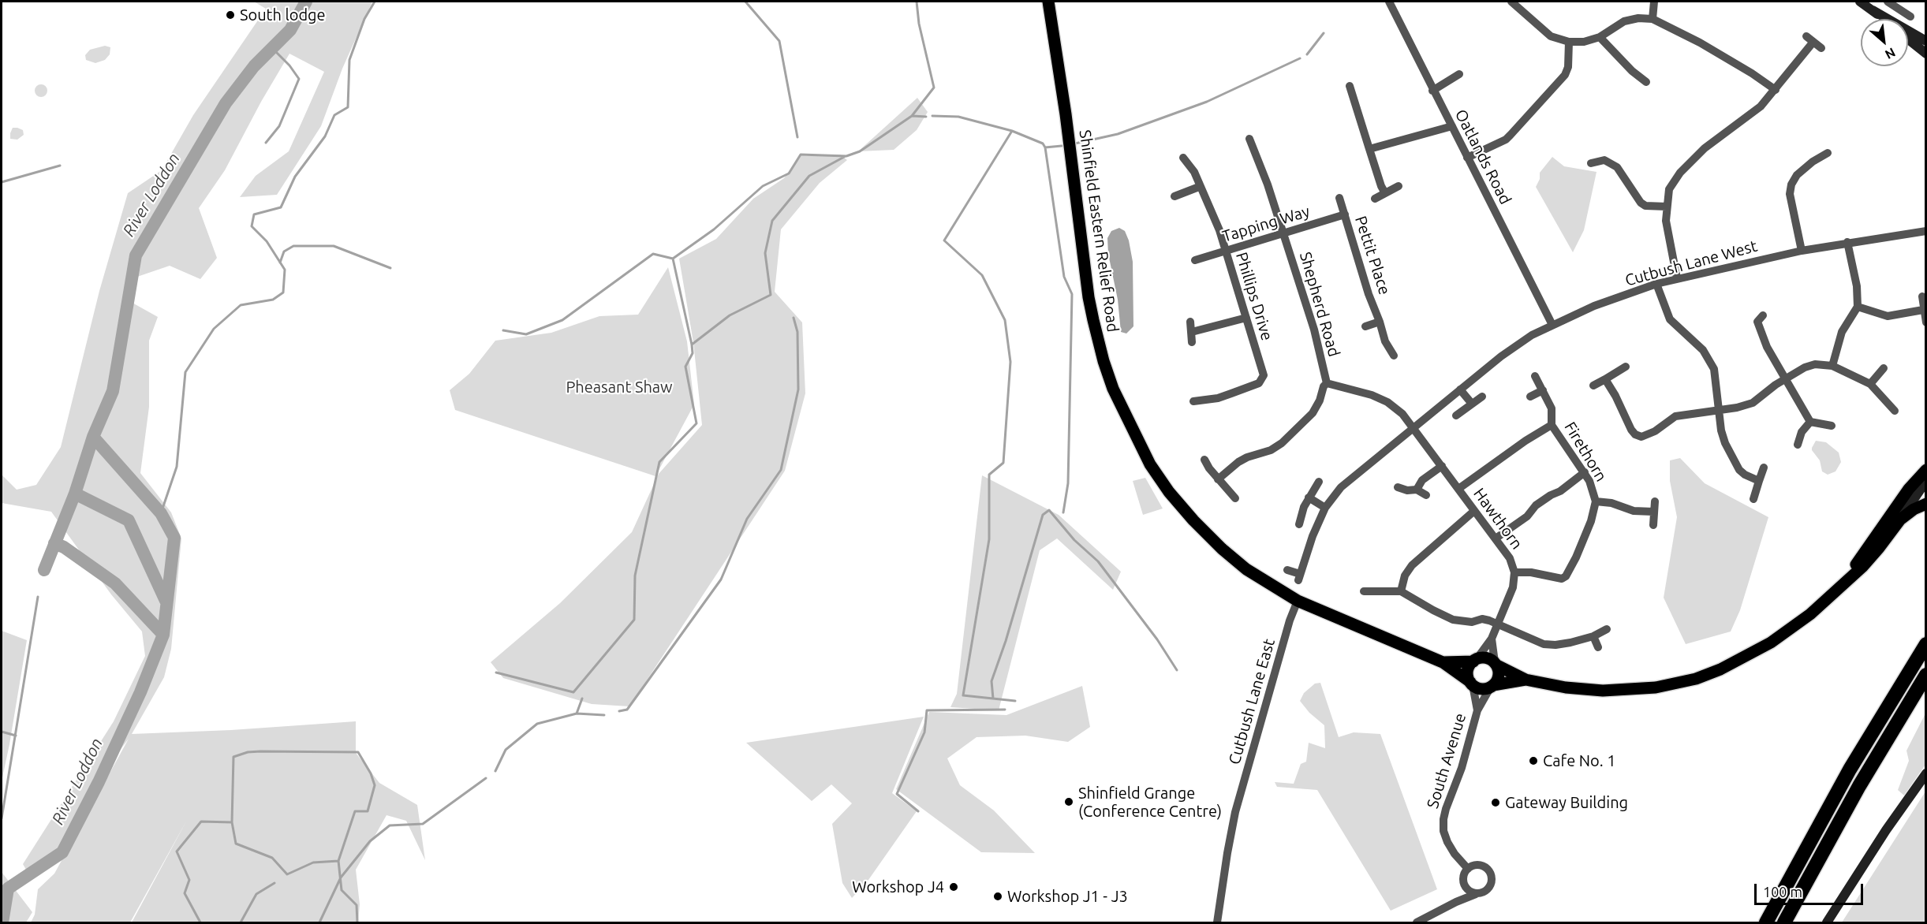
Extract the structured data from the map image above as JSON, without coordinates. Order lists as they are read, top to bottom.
{
  "streets": {
    "main road": ["Shinfield Eastern Relief Road"],
    "street": [
      "Oatlands Road",
      "Tapping Way",
      "Pettit Place",
      "Cutbush Lane West",
      "Phillips Drive",
      "Shepherd Road",
      "Firethorn",
      "Hawthorn",
      "Cutbush Lane East",
      "South Avenue"
    ]
  },
  "crossings": [
    ["Oatlands Road", "Cutbush Lane West"],
    ["Tapping Way", "Pettit Place"],
    ["Tapping Way", "Phillips Drive"],
    ["Tapping Way", "Shepherd Road"],
    ["Shinfield Eastern Relief Road", "Hawthorn"],
    ["Shinfield Eastern Relief Road", "Cutbush Lane East"],
    ["Shinfield Eastern Relief Road", "South Avenue"],
    ["Cutbush Lane West", "Hawthorn"],
    ["Firethorn", "Hawthorn"],
    ["Hawthorn", "South Avenue"]
  ],
  "water": ["River Loddon"],
  "parks": ["Pheasant Shaw"],
  "places": [
    "South lodge",
    "Cafe No. 1",
    "Shinfield Grange (Conference Centre)",
    "Gateway Building",
    "Workshop J4",
    "Workshop J1 - J3"
  ],
  "scale_bar": "100 m",
  "north": "bottom right"
}
